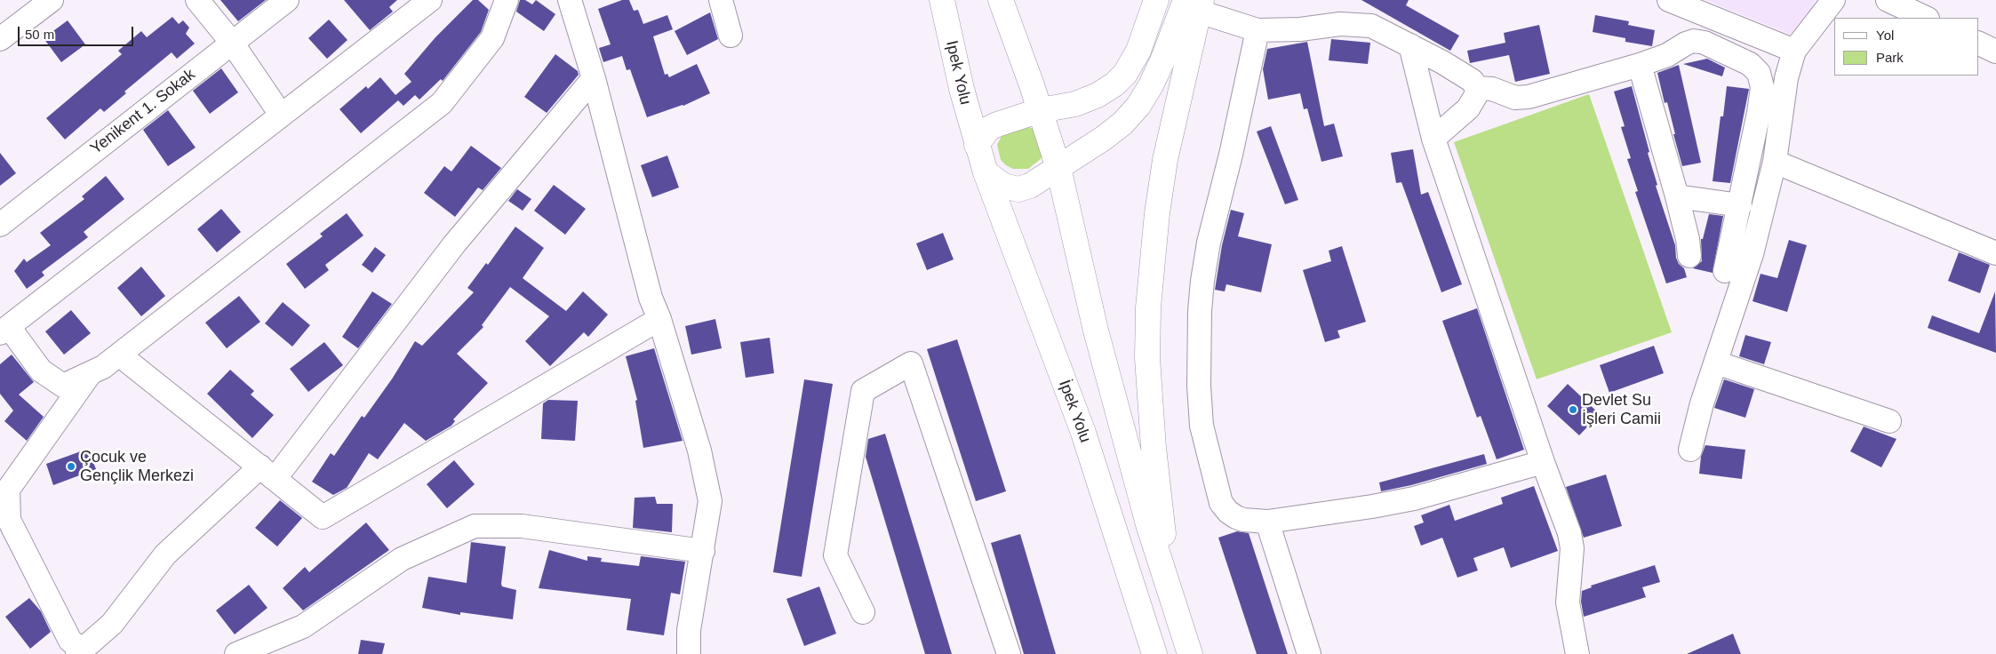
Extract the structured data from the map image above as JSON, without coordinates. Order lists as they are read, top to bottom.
{
  "streets": {
    "main road": ["Ipek Yolu", "İpek Yolu"],
    "street": ["Yenikent 1. Sokak"]
  },
  "crossings": [
    ["Ipek Yolu", "İpek Yolu"]
  ],
  "places": ["Devlet Su İşleri Camii", "Çocuk ve Gençlik Merkezi"],
  "legend": ["Yol", "Park"],
  "scale_bar": "50 m"
}
